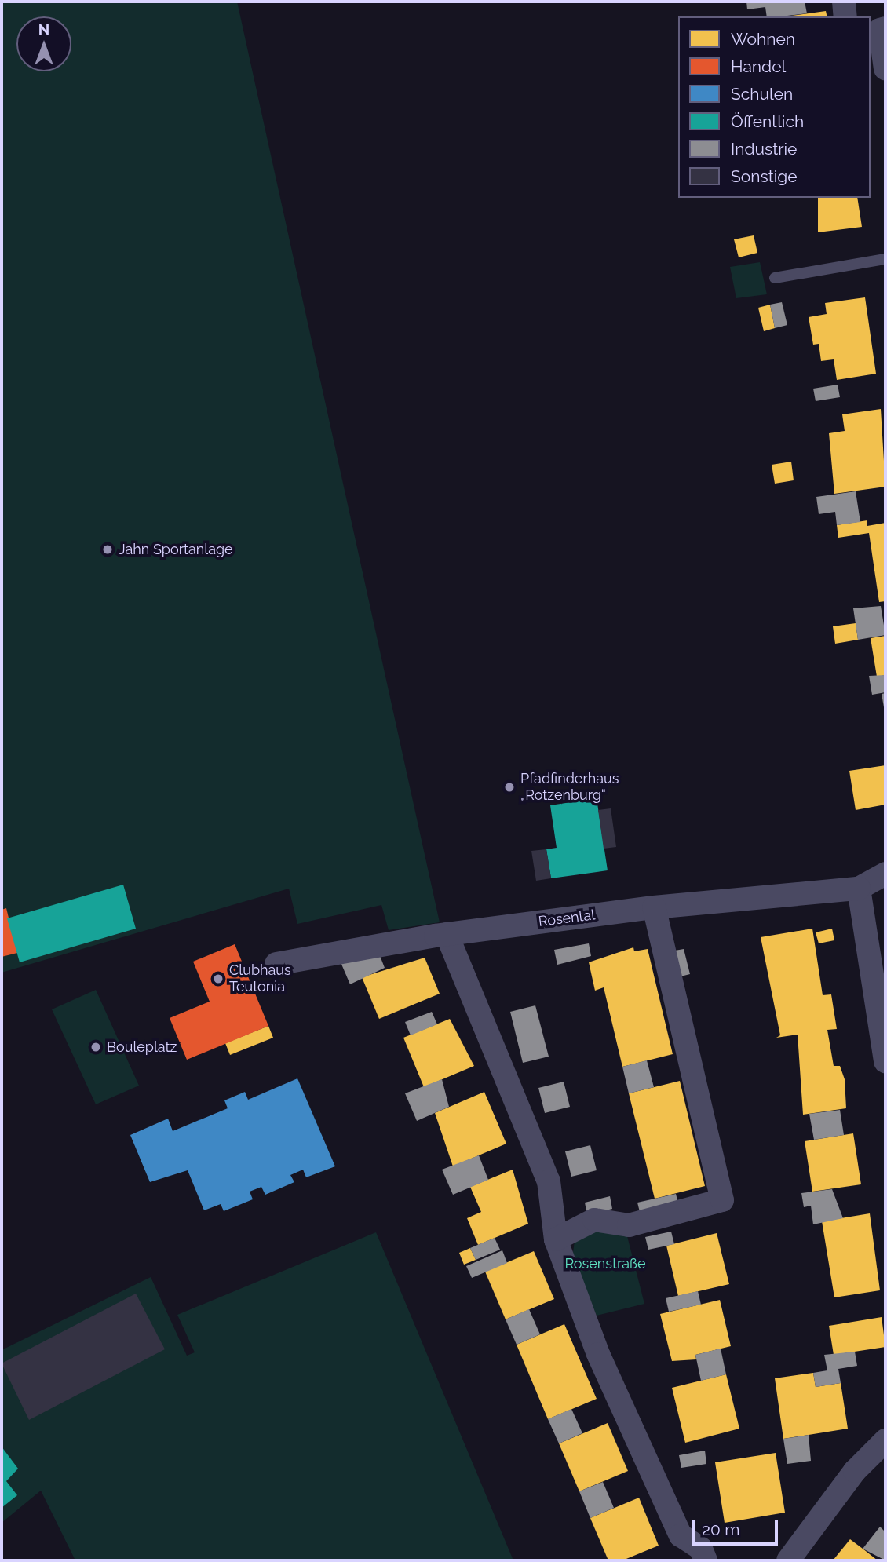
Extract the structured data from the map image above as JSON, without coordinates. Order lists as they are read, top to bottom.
{
  "streets": {
    "street": ["Rosental"]
  },
  "parks": ["Rosenstraße"],
  "places": [
    "Jahn Sportanlage",
    "Pfadfinderhaus „Rotzenburg“",
    "Clubhaus Teutonia",
    "Bouleplatz"
  ],
  "legend": [
    "Wohnen",
    "Handel",
    "Schulen",
    "Öffentlich",
    "Industrie",
    "Sonstige"
  ],
  "scale_bar": "20 m",
  "north": "top"
}
